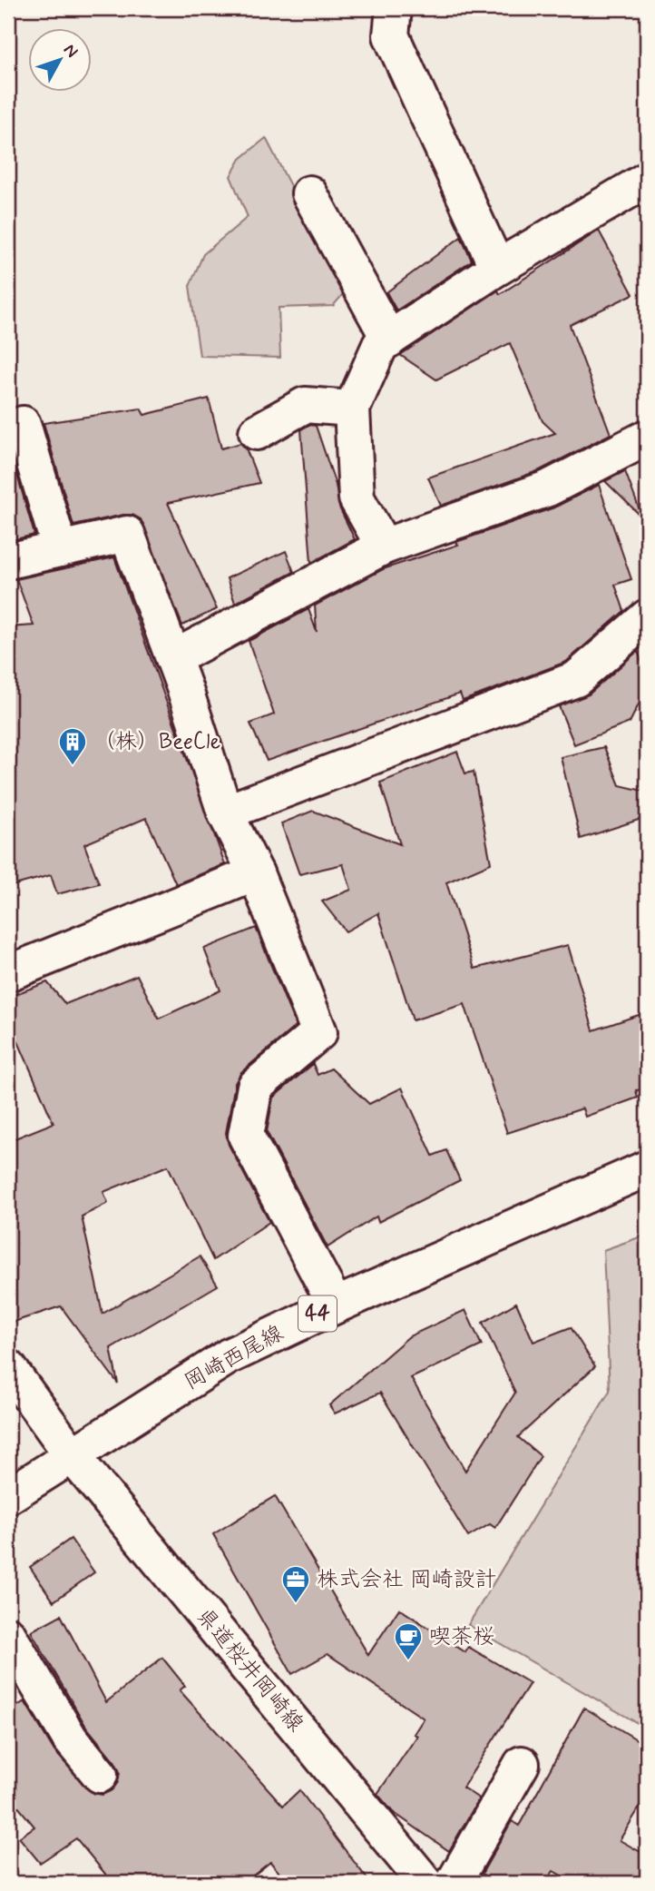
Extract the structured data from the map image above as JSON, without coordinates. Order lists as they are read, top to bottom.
{
  "streets": {
    "street": ["44", "岡崎西尾線", "県道桜井岡崎線"]
  },
  "crossings": [
    ["岡崎西尾線", "県道桜井岡崎線"]
  ],
  "places": {
    "building": ["（株）BeeCle"],
    "office": ["株式会社 岡崎設計"],
    "cafe": ["喫茶桜"]
  },
  "north": "top right"
}
